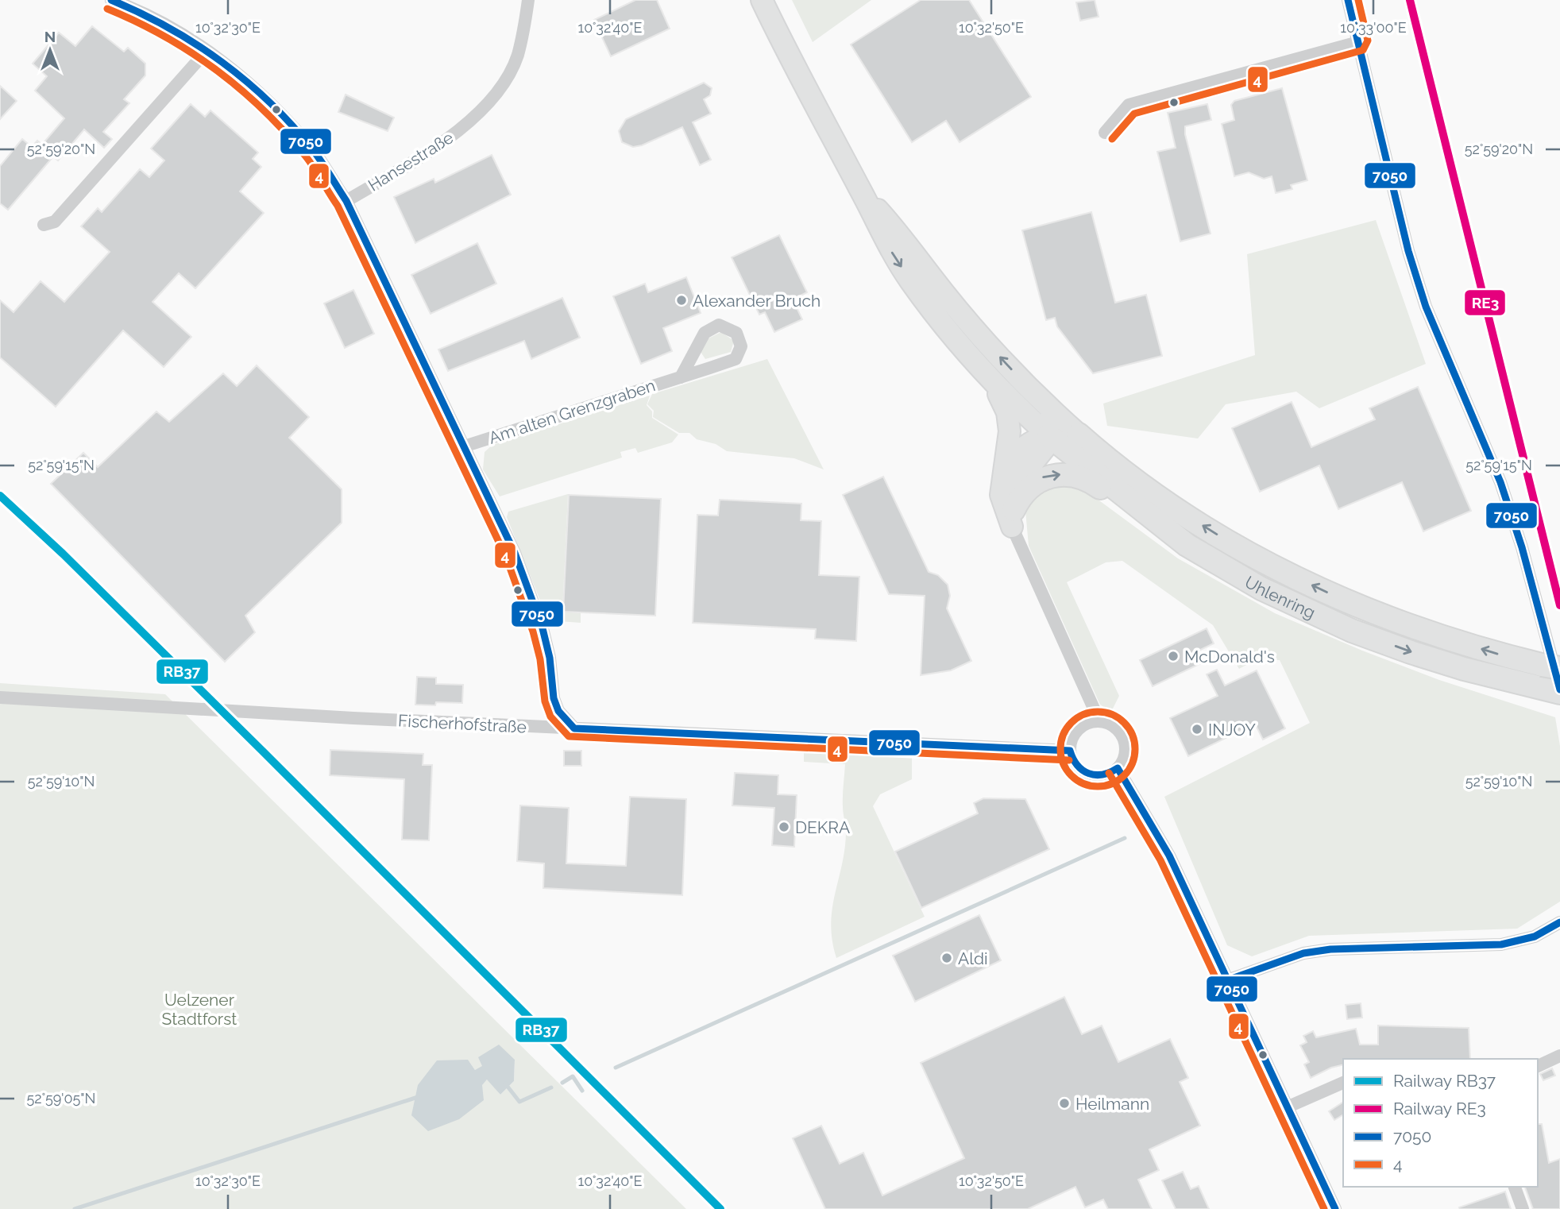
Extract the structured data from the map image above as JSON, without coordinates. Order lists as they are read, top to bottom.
{
  "streets": {
    "highway": ["Uhlenring"],
    "street": ["Hansestraße", "Am alten Grenzgraben", "Fischerhofstraße"]
  },
  "parks": ["Uelzener Stadtforst"],
  "places": [
    "Alexander Bruch",
    "McDonald's",
    "INJOY",
    "DEKRA",
    "Aldi",
    "Heilmann"
  ],
  "lines": [
    "rail line RE3",
    "transit line 7050",
    "transit line 4",
    "rail line RB37"
  ],
  "legend": [
    "Railway RB37",
    "Railway RE3",
    "7050",
    "4"
  ],
  "north": "top",
  "coordinates": [
    "10°32'30\"E",
    "10°32'40\"E",
    "10°32'50\"E",
    "10°33'00\"E",
    "52°59'20\"N",
    "52°59'15\"N",
    "52°59'10\"N",
    "52°59'05\"N"
  ]
}
